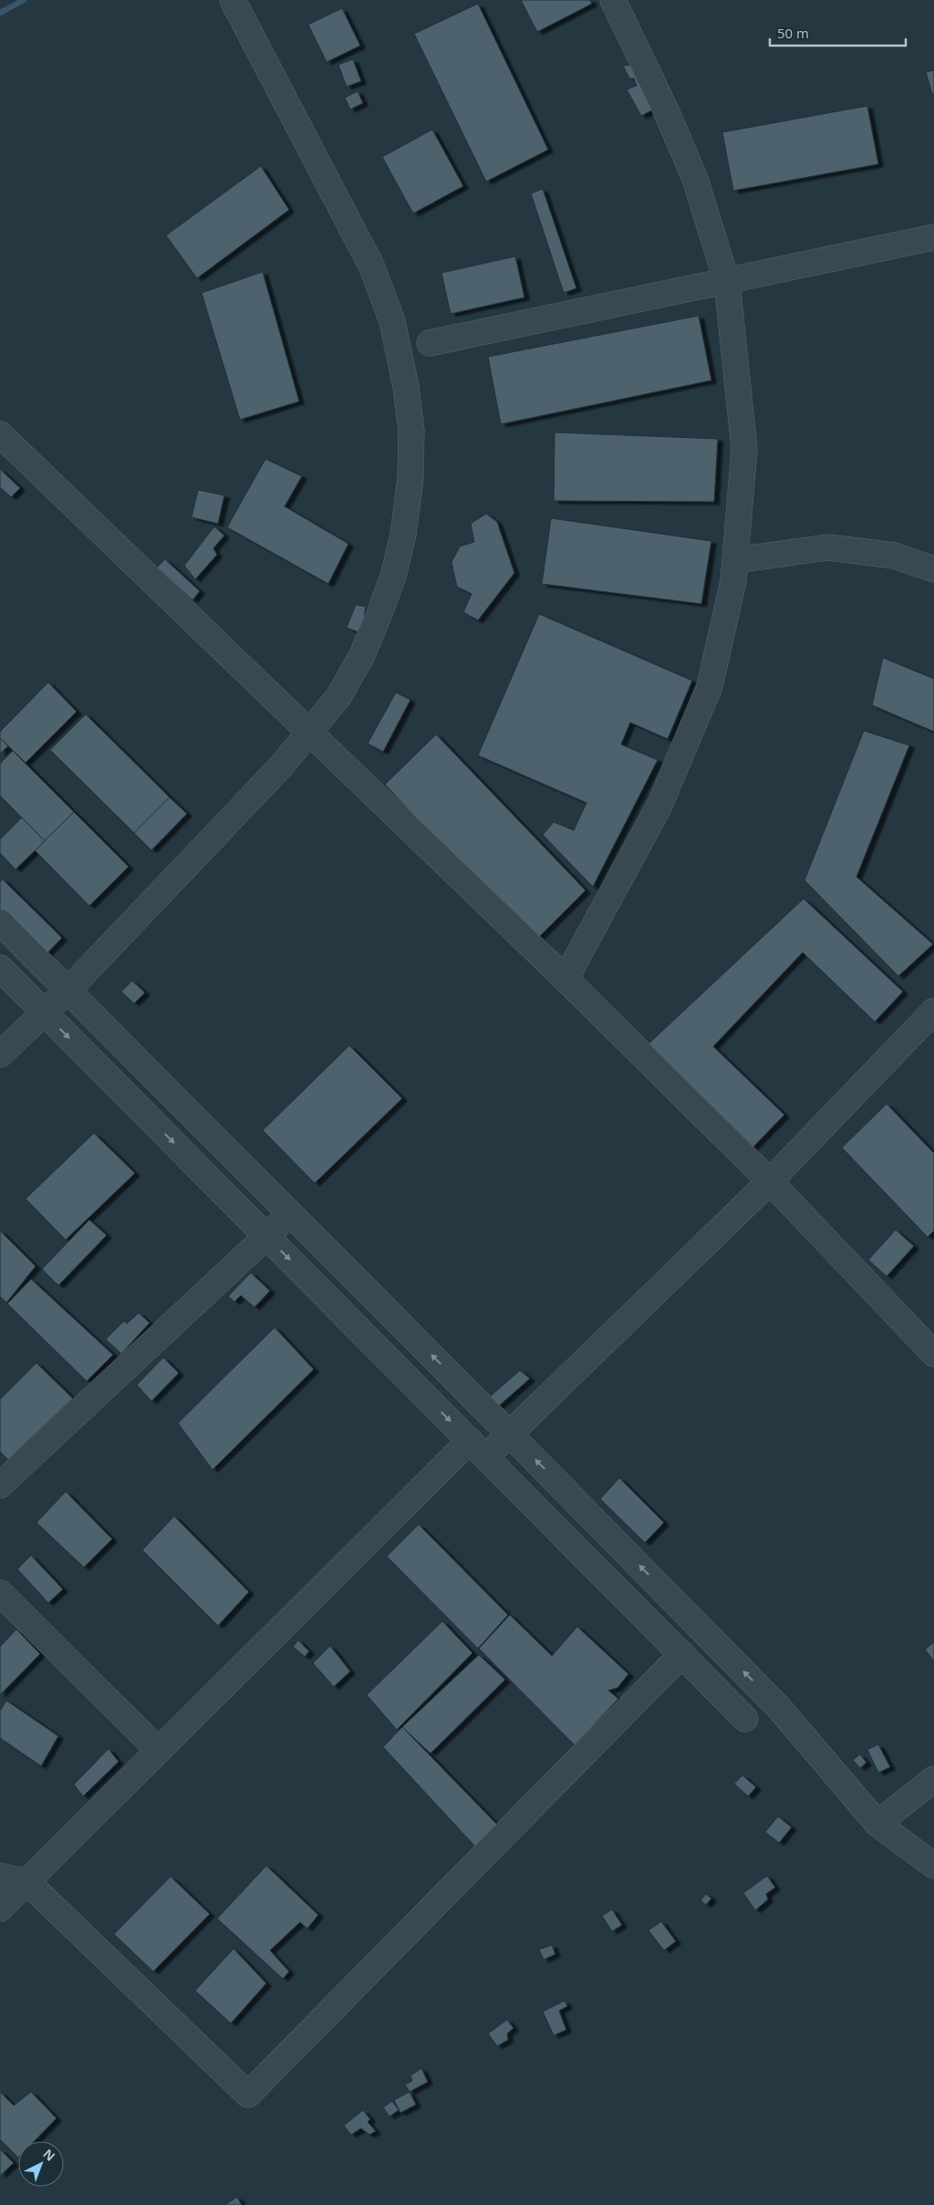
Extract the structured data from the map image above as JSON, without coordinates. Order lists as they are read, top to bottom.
{
  "scale_bar": "50 m",
  "north": "top right"
}
